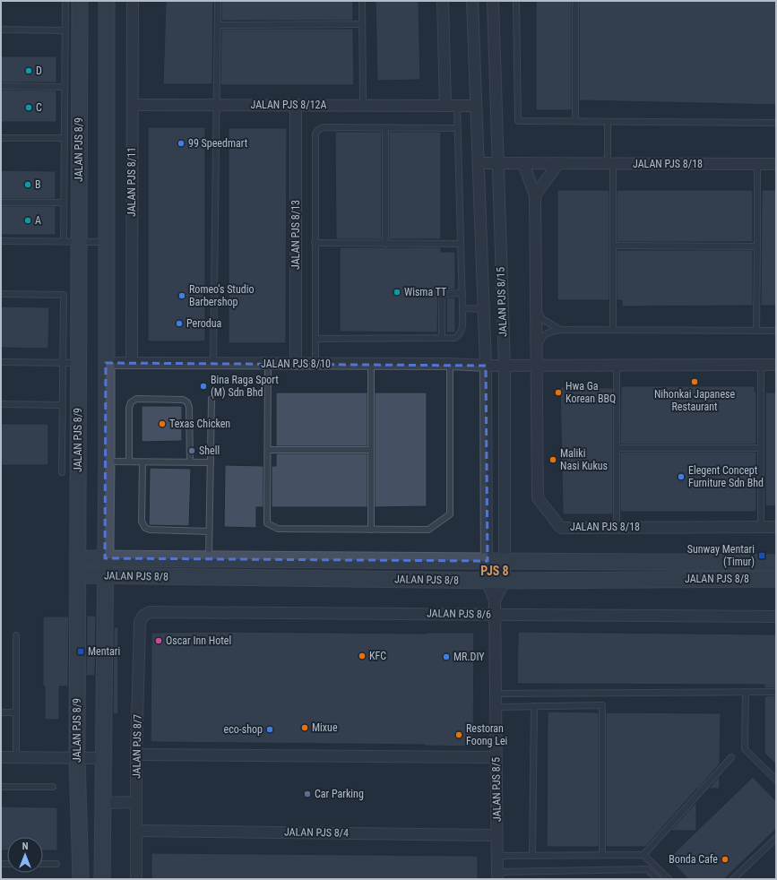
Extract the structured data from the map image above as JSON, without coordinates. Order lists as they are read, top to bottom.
{
  "streets": {
    "street": [
      "JALAN PJS 8/12A",
      "JALAN PJS 8/9",
      "JALAN PJS 8/18",
      "JALAN PJS 8/11",
      "JALAN PJS 8/13",
      "JALAN PJS 8/15",
      "JALAN PJS 8/10",
      "JALAN PJS 8/8",
      "JALAN PJS 8/6",
      "JALAN PJS 8/7",
      "JALAN PJS 8/5",
      "JALAN PJS 8/4"
    ]
  },
  "crossings": [
    ["JALAN PJS 8/12A", "JALAN PJS 8/11"],
    ["JALAN PJS 8/12A", "JALAN PJS 8/13"],
    ["JALAN PJS 8/12A", "JALAN PJS 8/15"],
    ["JALAN PJS 8/9", "JALAN PJS 8/8"],
    ["JALAN PJS 8/18", "JALAN PJS 8/15"],
    ["JALAN PJS 8/11", "JALAN PJS 8/10"],
    ["JALAN PJS 8/13", "JALAN PJS 8/10"],
    ["JALAN PJS 8/15", "JALAN PJS 8/10"],
    ["JALAN PJS 8/15", "JALAN PJS 8/8"],
    ["JALAN PJS 8/15", "JALAN PJS 8/6"],
    ["JALAN PJS 8/15", "JALAN PJS 8/5"],
    ["JALAN PJS 8/6", "JALAN PJS 8/7"],
    ["JALAN PJS 8/6", "JALAN PJS 8/5"],
    ["JALAN PJS 8/7", "JALAN PJS 8/4"],
    ["JALAN PJS 8/5", "JALAN PJS 8/4"]
  ],
  "districts": ["PJS 8"],
  "places": {
    "other": [
      "D",
      "C",
      "99 Speedmart",
      "B",
      "A",
      "Wisma TT",
      "Romeo's Studio Barbershop",
      "Perodua",
      "Nihonkai Japanese Restaurant",
      "Bina Raga Sport (M) Sdn Bhd",
      "Hwa Ga Korean BBQ",
      "Texas Chicken",
      "Shell",
      "Maliki Nasi Kukus",
      "Elegent Concept Furniture Sdn Bhd",
      "Oscar Inn Hotel",
      "KFC",
      "MR.DIY",
      "Mixue",
      "eco-shop",
      "Restoran Foong Lei",
      "Car Parking",
      "Bonda Cafe"
    ],
    "transit": ["Sunway Mentari (Timur)", "Mentari"]
  },
  "north": "top"
}
